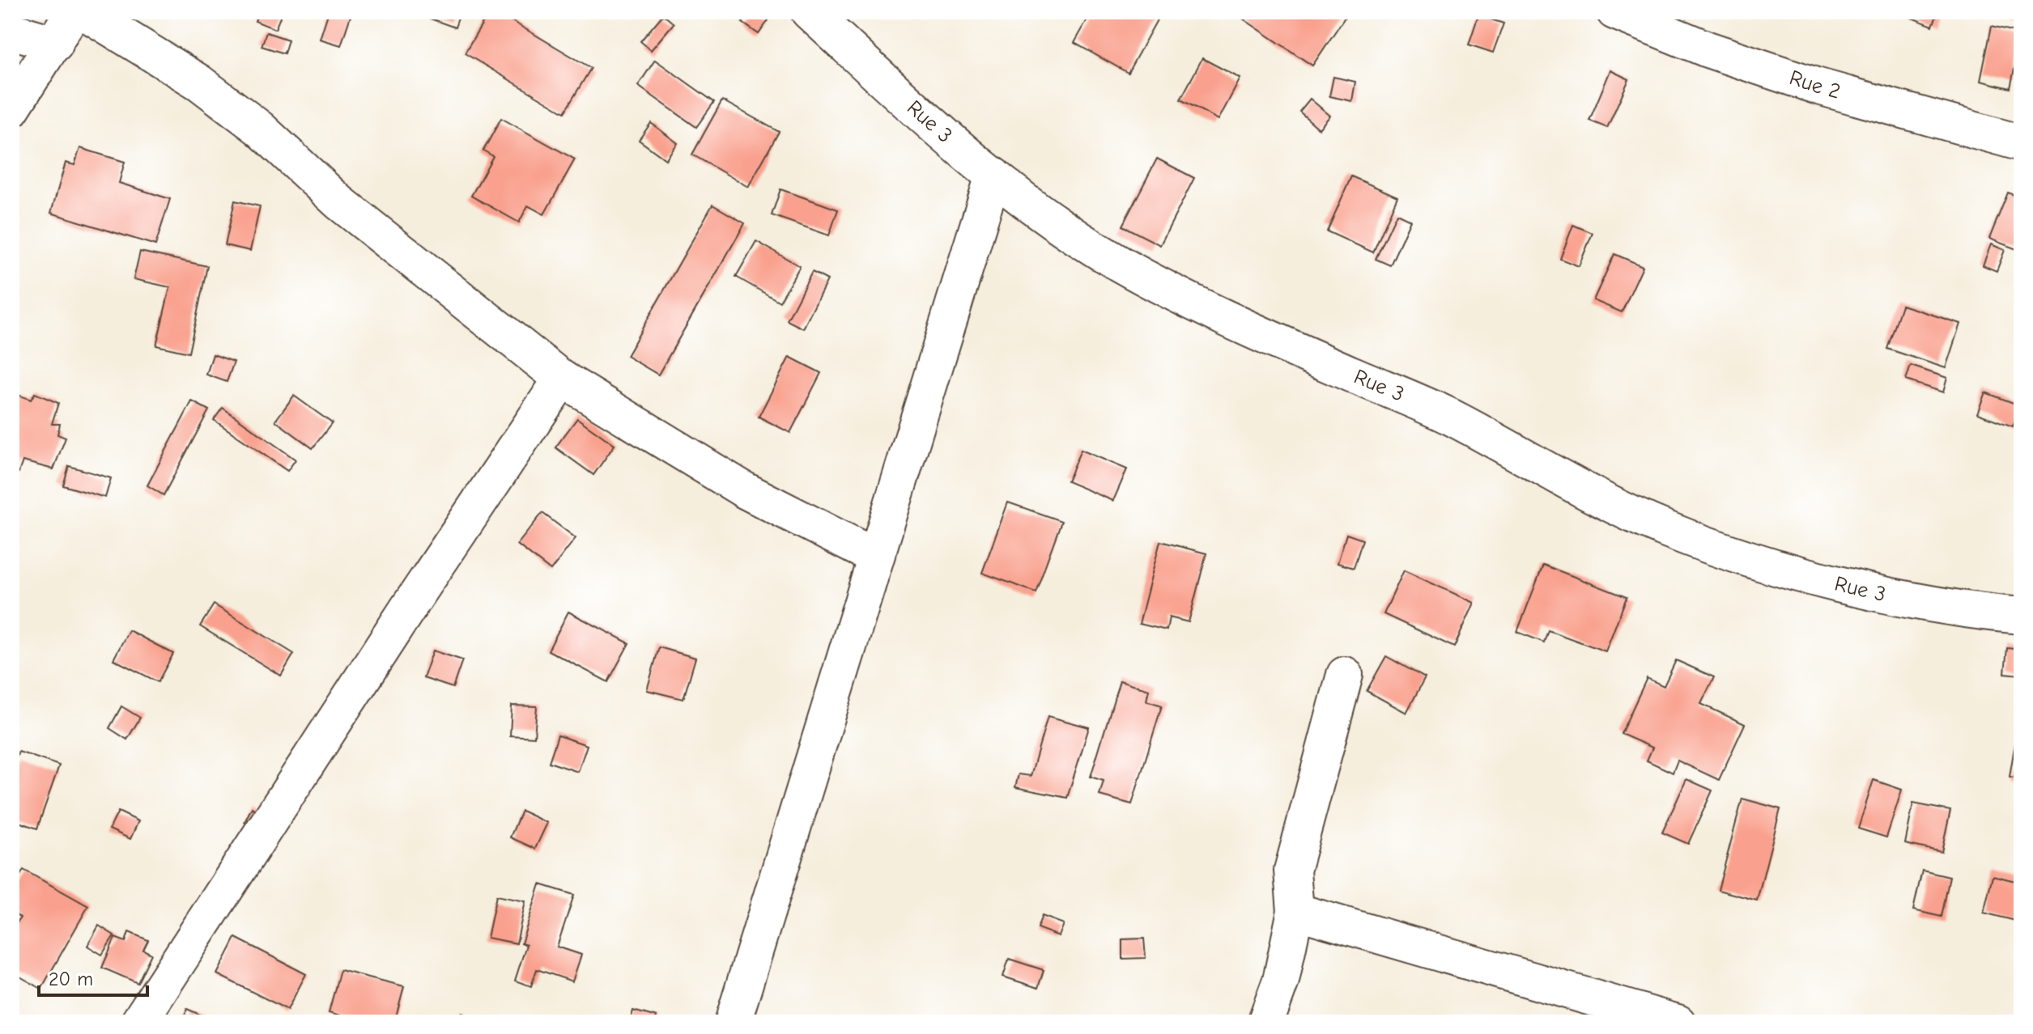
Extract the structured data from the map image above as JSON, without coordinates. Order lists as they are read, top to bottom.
{
  "streets": {
    "street": ["Rue 2", "Rue 3"]
  },
  "scale_bar": "20 m"
}
